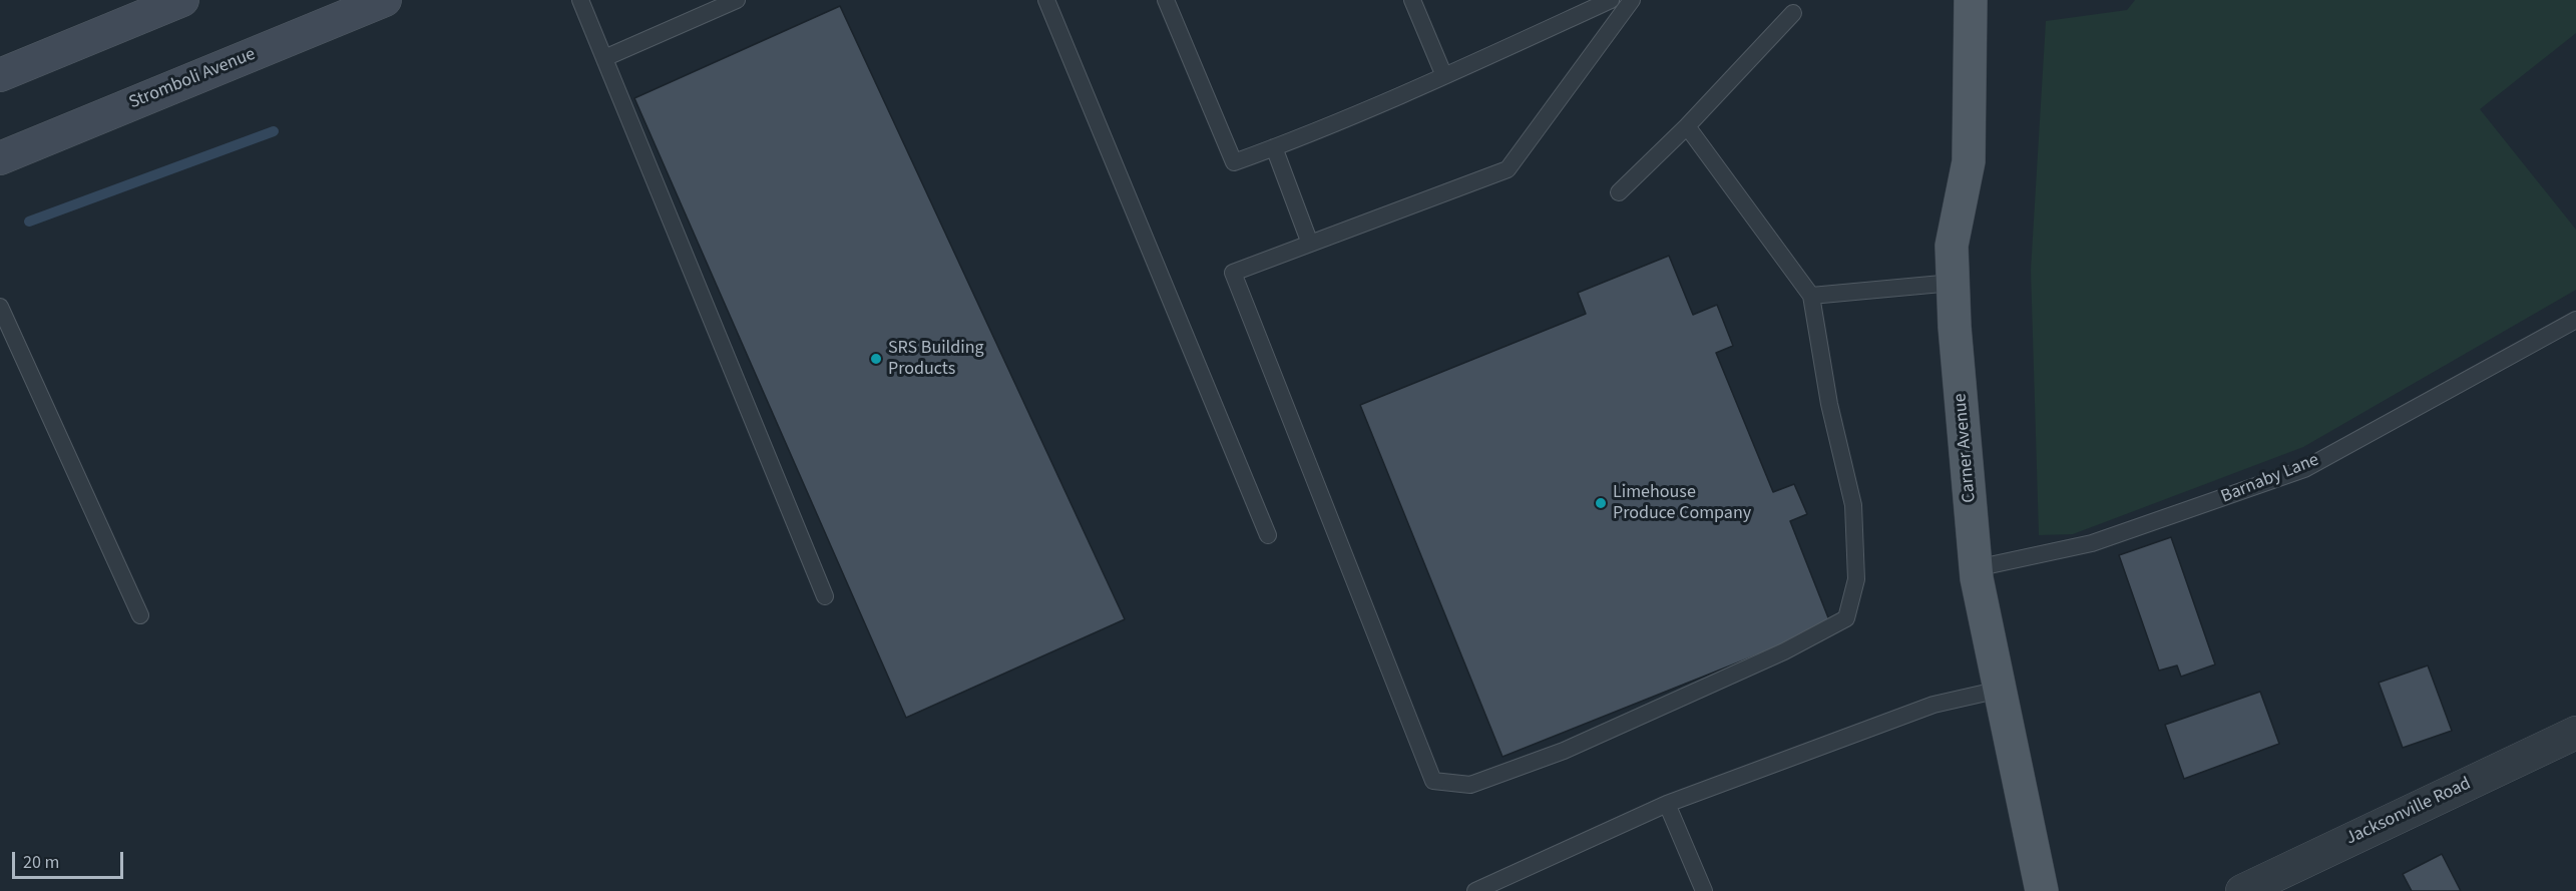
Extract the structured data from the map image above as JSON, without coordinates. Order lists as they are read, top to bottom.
{
  "streets": {
    "main road": ["Carner Avenue"],
    "street": ["Stromboli Avenue", "Jacksonville Road"],
    "lane": ["Barnaby Lane"]
  },
  "crossings": [
    ["Carner Avenue", "Barnaby Lane"]
  ],
  "places": ["SRS Building Products", "Limehouse Produce Company"],
  "scale_bar": "20 m"
}
